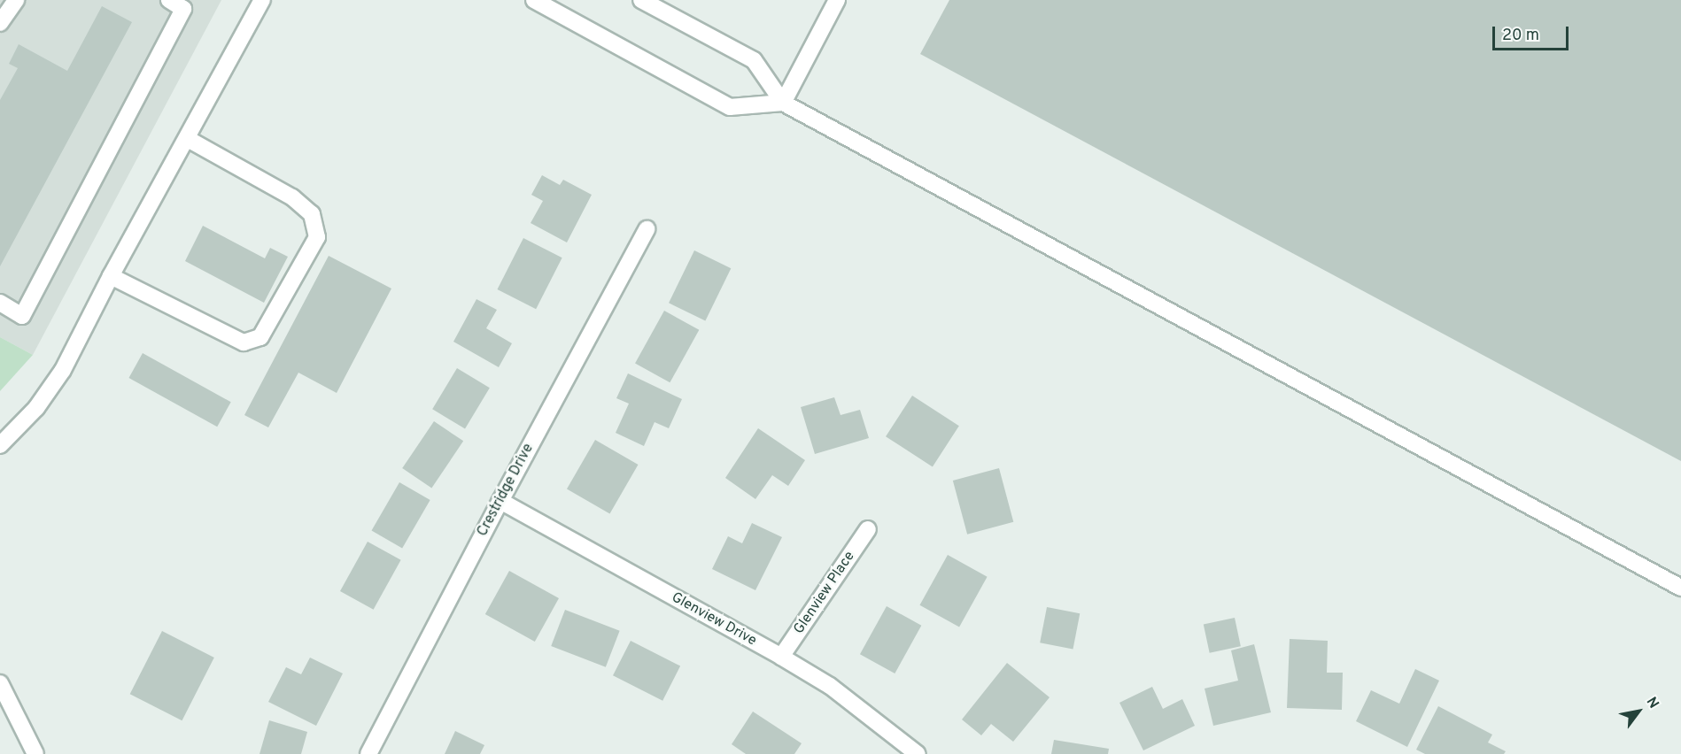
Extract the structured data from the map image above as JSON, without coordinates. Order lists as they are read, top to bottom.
{
  "streets": {
    "street": ["Crestridge Drive", "Glenview Place", "Glenview Drive"]
  },
  "crossings": [
    ["Crestridge Drive", "Glenview Drive"],
    ["Glenview Place", "Glenview Drive"]
  ],
  "scale_bar": "20 m",
  "north": "top right"
}
